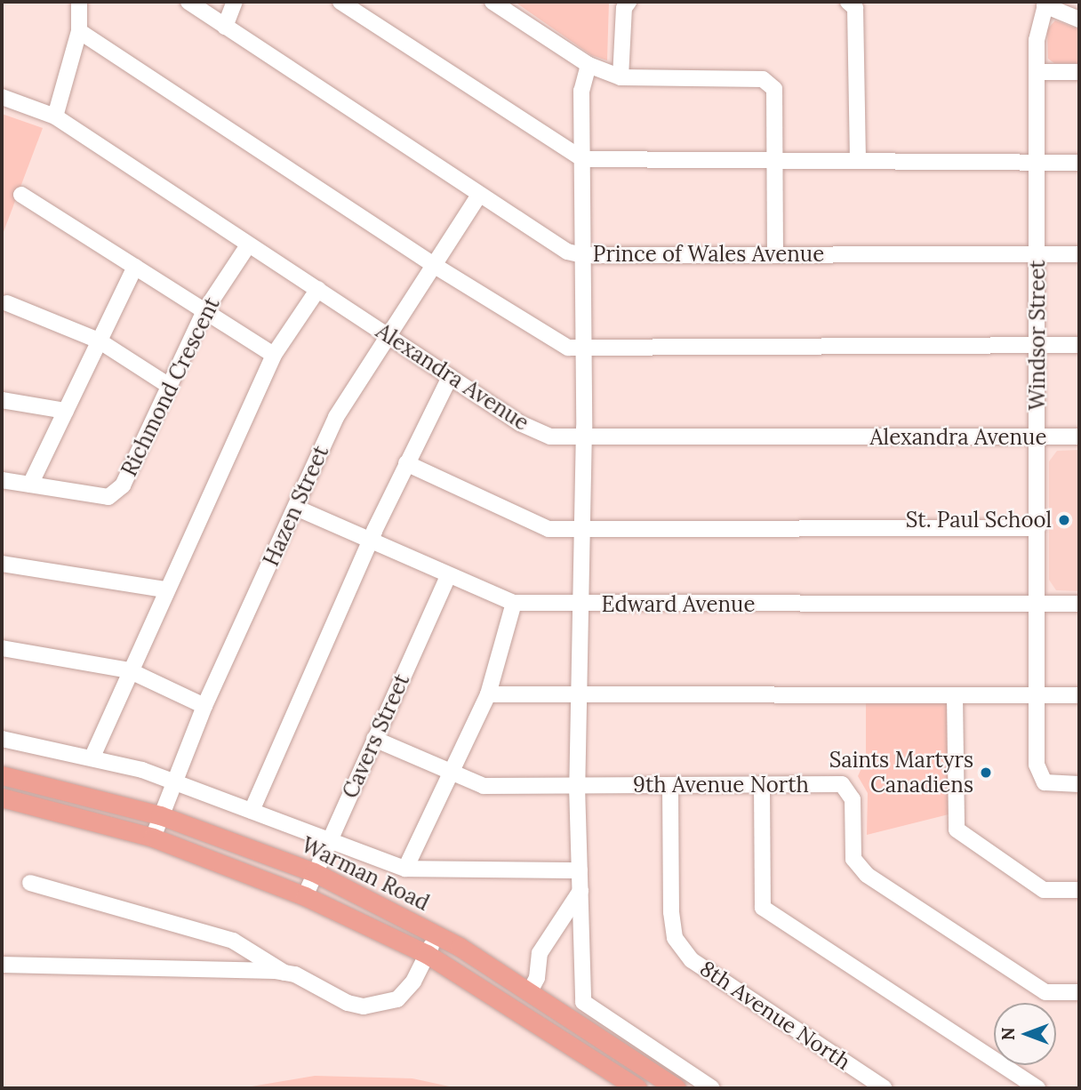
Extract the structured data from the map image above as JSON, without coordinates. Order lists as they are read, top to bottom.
{
  "streets": {
    "main road": ["Warman Road"],
    "street": [
      "Prince of Wales Avenue",
      "Windsor Street",
      "Alexandra Avenue",
      "Richmond Crescent",
      "Hazen Street",
      "Edward Avenue",
      "Cavers Street",
      "9th Avenue North",
      "8th Avenue North"
    ]
  },
  "crossings": [
    ["Prince of Wales Avenue", "Windsor Street"],
    ["Prince of Wales Avenue", "Hazen Street"],
    ["Windsor Street", "Alexandra Avenue"],
    ["Windsor Street", "Edward Avenue"],
    ["Alexandra Avenue", "Richmond Crescent"],
    ["Alexandra Avenue", "Hazen Street"],
    ["Hazen Street", "Edward Avenue"],
    ["Hazen Street", "Warman Road"],
    ["Edward Avenue", "Cavers Street"],
    ["Cavers Street", "9th Avenue North"],
    ["Cavers Street", "Warman Road"],
    ["9th Avenue North", "8th Avenue North"]
  ],
  "places": ["St. Paul School", "Saints Martyrs Canadiens"],
  "north": "left"
}
